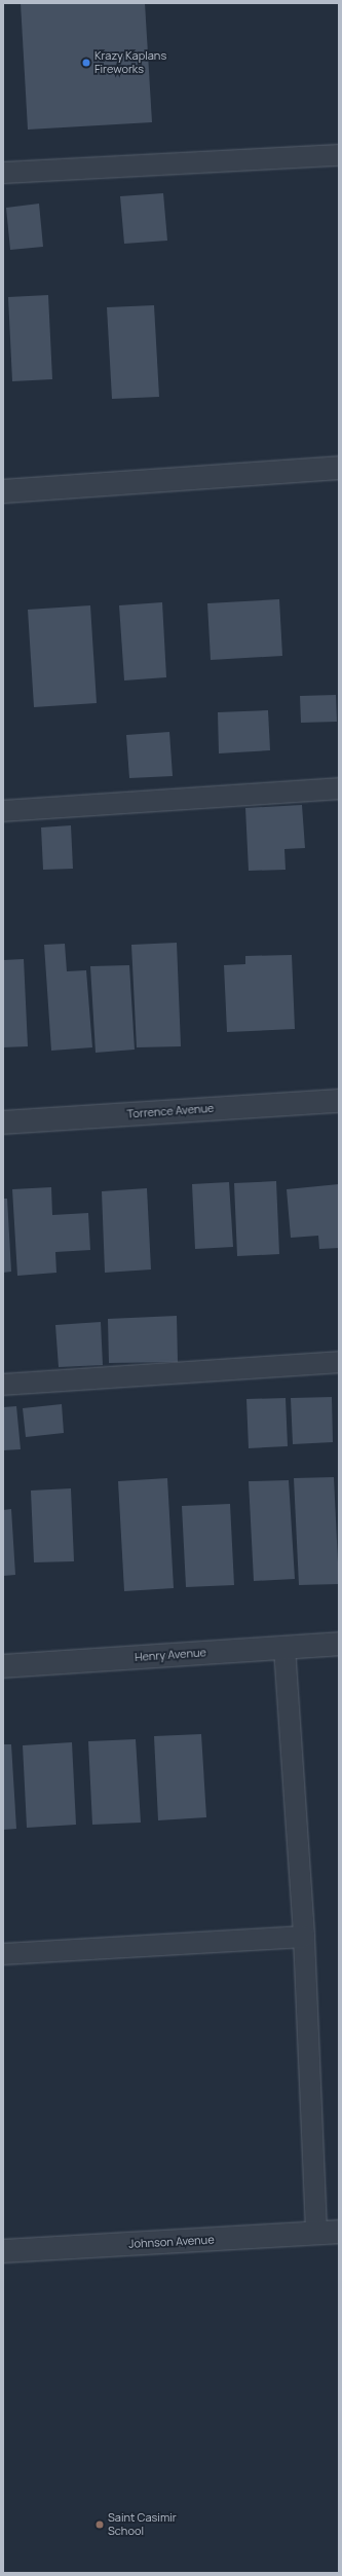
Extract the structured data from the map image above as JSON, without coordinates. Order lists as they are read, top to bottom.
{
  "streets": {
    "street": ["Torrence Avenue", "Henry Avenue", "Johnson Avenue"]
  },
  "places": ["Krazy Kaplans Fireworks", "Saint Casimir School"]
}
